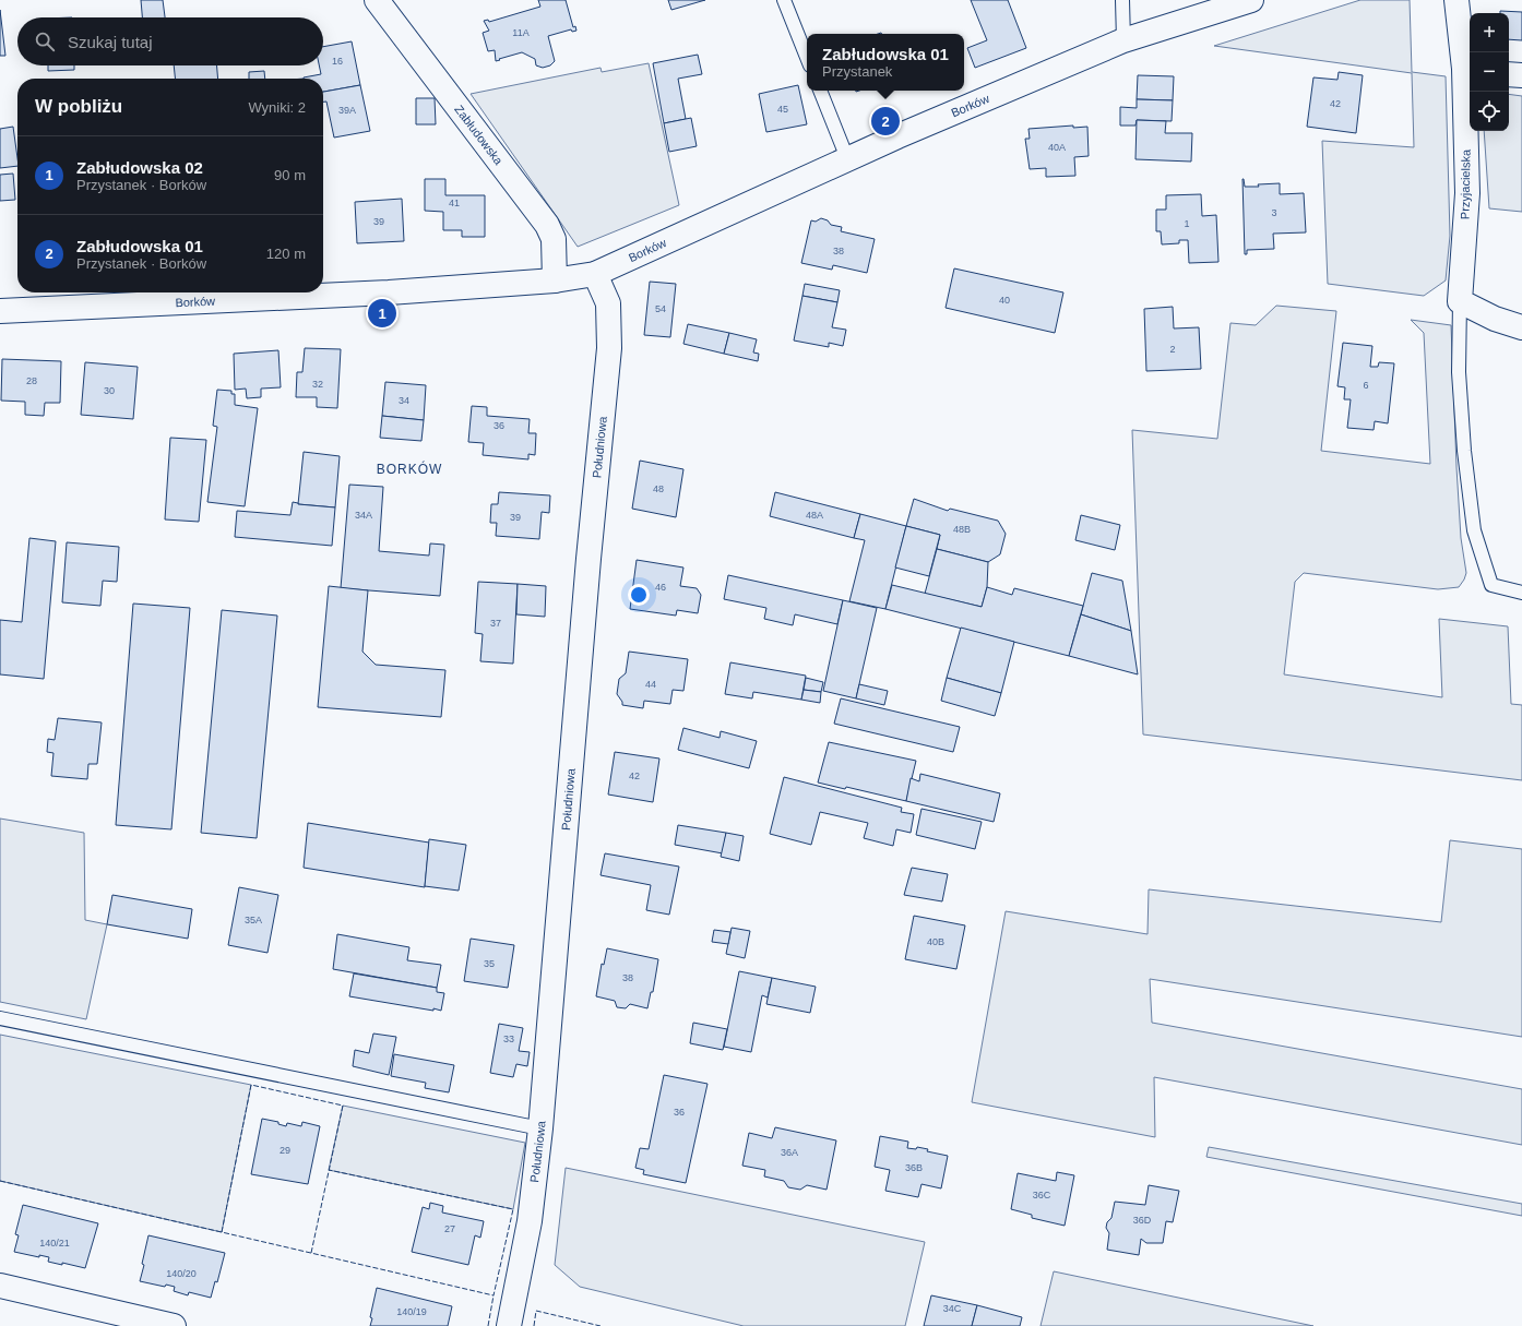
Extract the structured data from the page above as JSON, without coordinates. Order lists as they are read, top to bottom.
{
  "streets": {
    "street": [
      "Borków",
      "Zabłudowska",
      "Przyjacielska",
      "Południowa"
    ]
  },
  "crossings": [
    ["Borków", "Zabłudowska"],
    ["Borków", "Południowa"]
  ],
  "districts": ["BORKÓW"],
  "house_numbers": [
    "11A",
    "16",
    "42",
    "45",
    "39A",
    "40A",
    "41",
    "3",
    "39",
    "1",
    "38",
    "40",
    "54",
    "2",
    "28",
    "32",
    "6",
    "30",
    "34",
    "36",
    "48",
    "34A",
    "48A",
    "39",
    "48B",
    "46",
    "37",
    "44",
    "42",
    "35A",
    "40B",
    "35",
    "38",
    "33",
    "36",
    "29",
    "36A",
    "36B",
    "36C",
    "36D",
    "27",
    "140/21",
    "140/20",
    "34C",
    "140/19"
  ],
  "page": {
    "map_buttons": ["+", "−"],
    "search": "Szukaj tutaj",
    "popup": ["Zabłudowska 01", "Przystanek"],
    "heading": ["W pobliżu", "Wyniki: 2"],
    "pins": ["2", "1"],
    "list": [
      {
        "mark": "1",
        "name": "Zabłudowska 02",
        "note": "Przystanek · Borków",
        "value": "90 m"
      },
      {
        "mark": "2",
        "name": "Zabłudowska 01",
        "note": "Przystanek · Borków",
        "value": "120 m"
      }
    ]
  }
}
